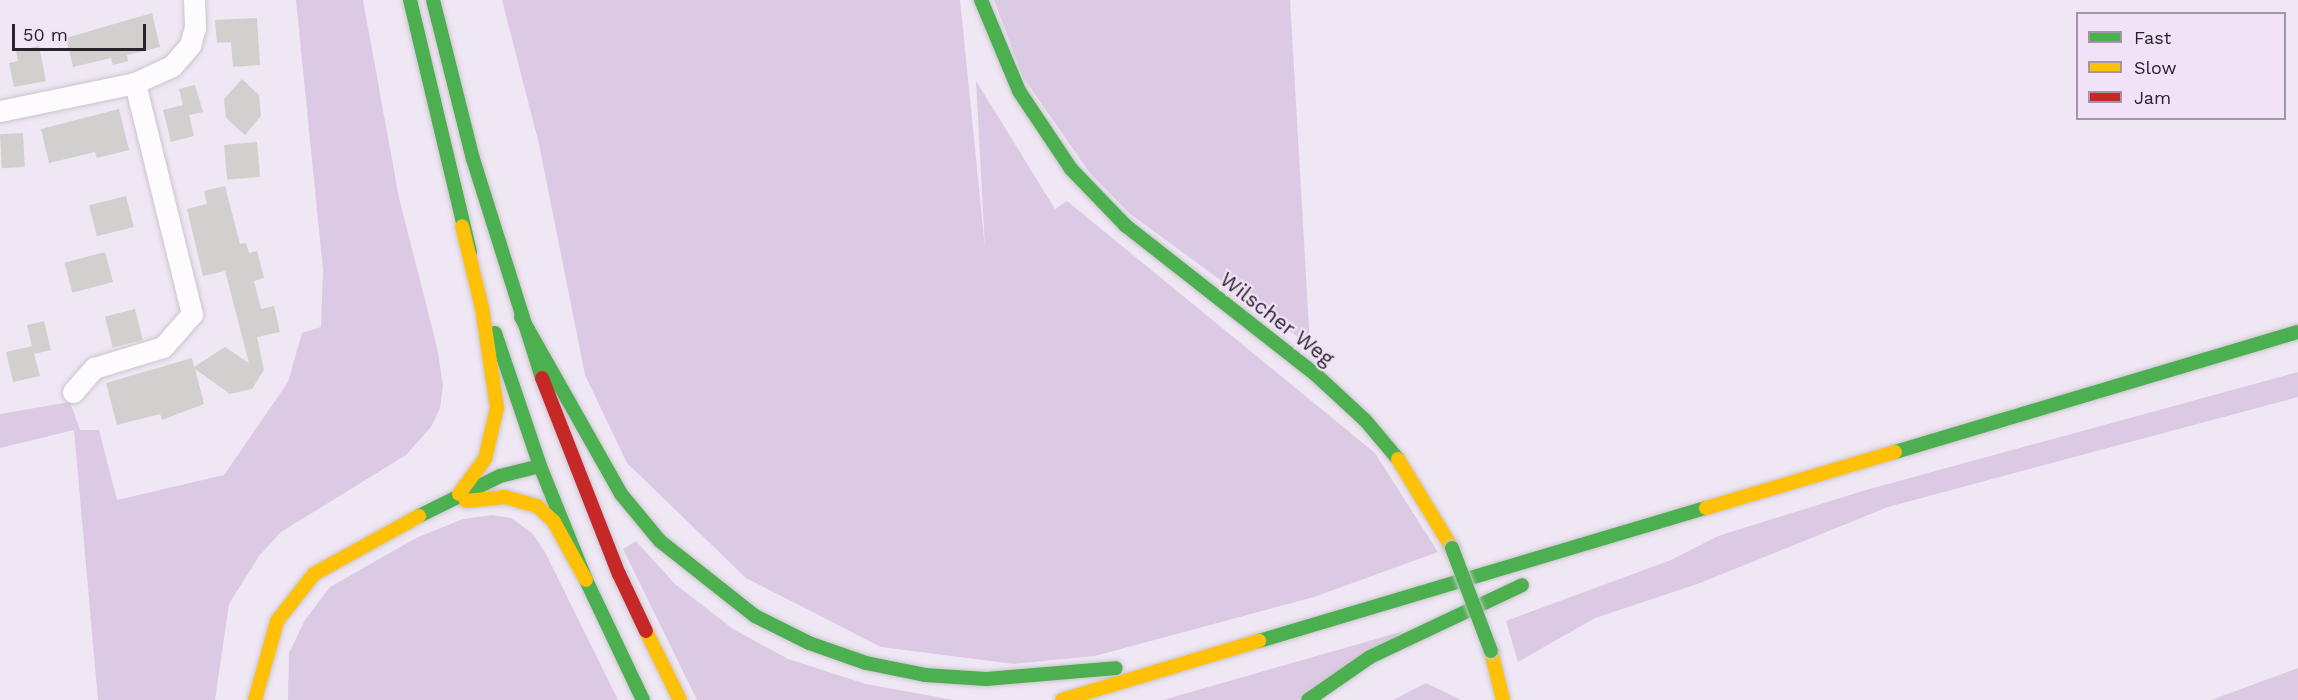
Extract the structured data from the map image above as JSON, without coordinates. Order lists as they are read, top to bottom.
{
  "streets": {
    "main road": ["Wilscher Weg"]
  },
  "legend": ["Fast", "Slow", "Jam"],
  "scale_bar": "50 m"
}
